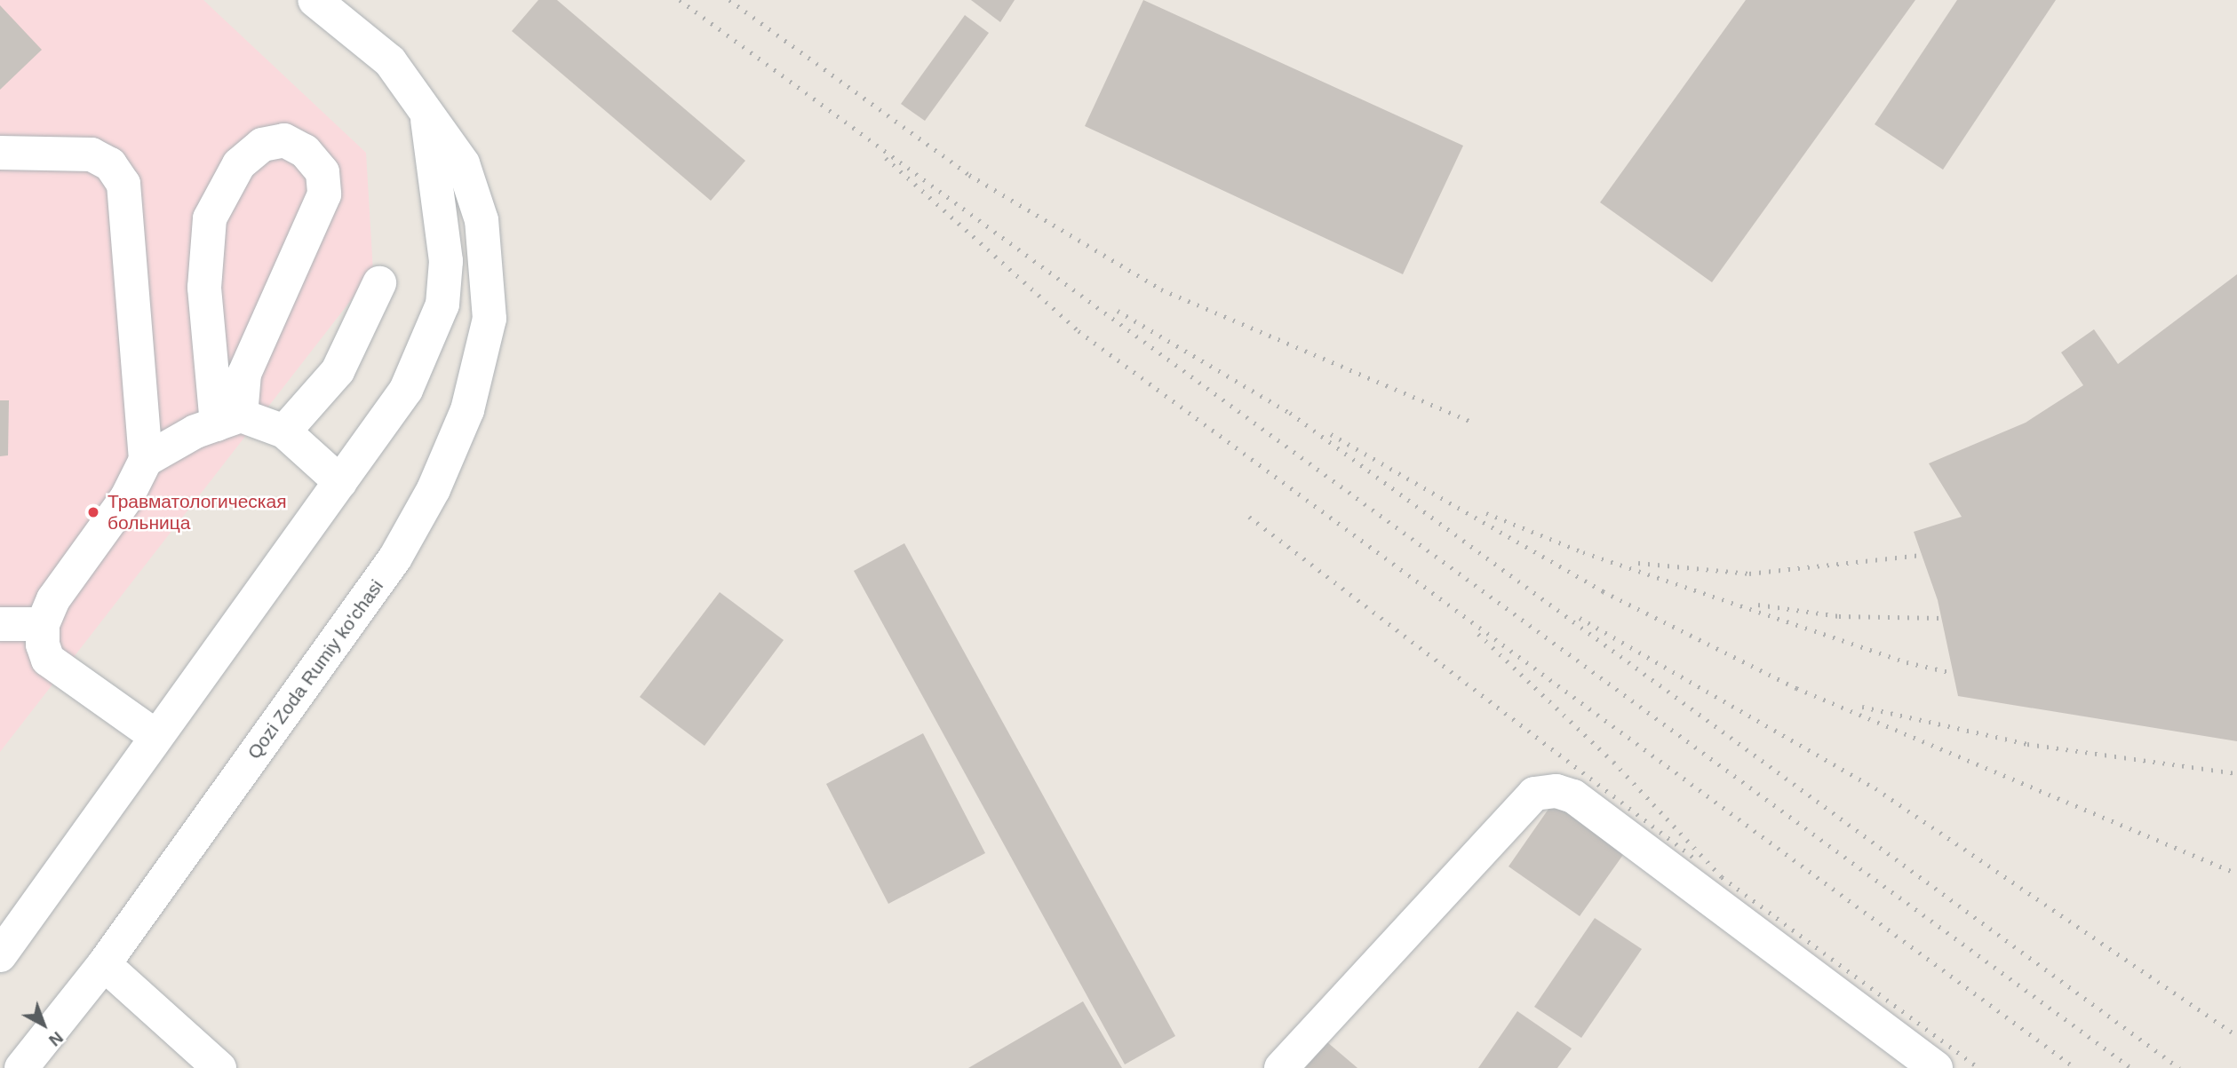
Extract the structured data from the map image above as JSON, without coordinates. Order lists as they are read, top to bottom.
{
  "streets": {
    "street": ["Qozi Zoda Rumiy ko'chasi"]
  },
  "places": ["Травматологическая больница"],
  "north": "bottom right"
}
